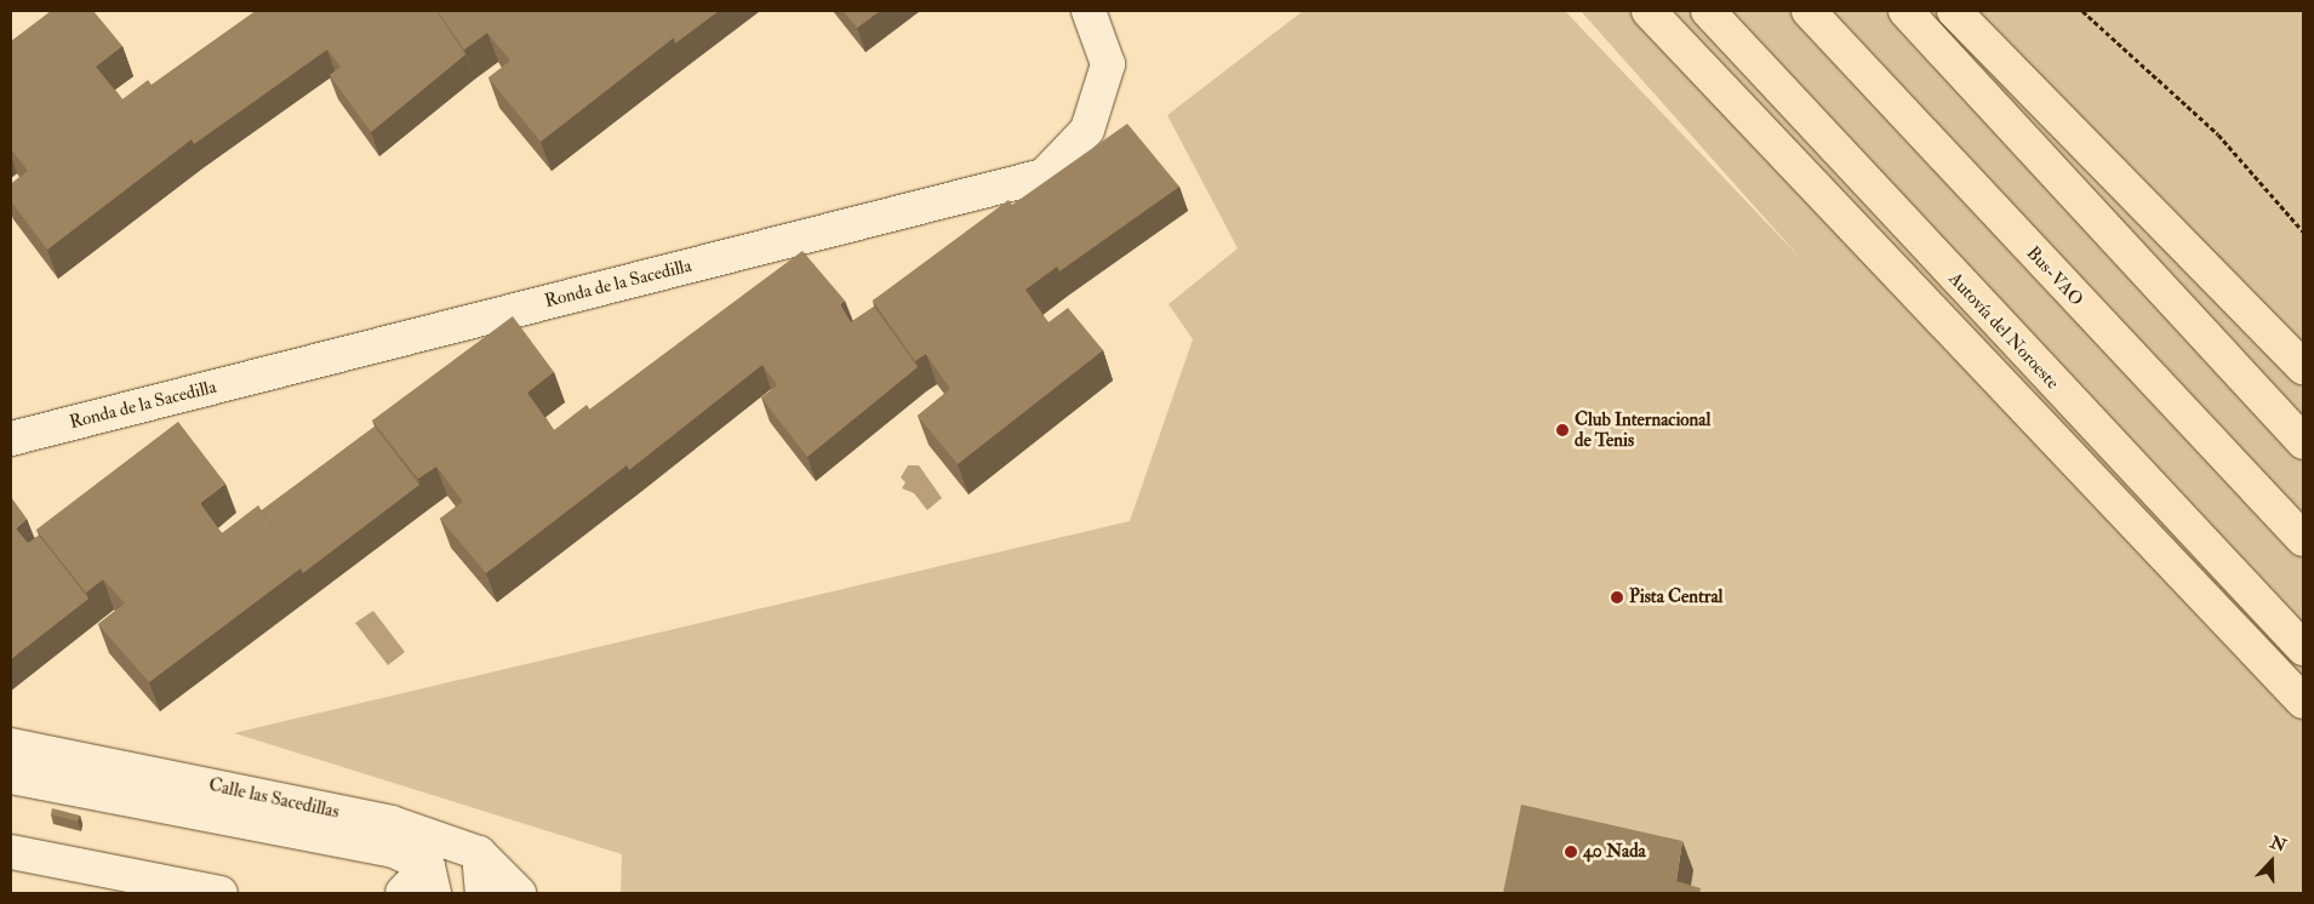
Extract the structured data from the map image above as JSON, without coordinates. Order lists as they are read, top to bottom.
{
  "streets": {
    "highway": ["Bus-VAO", "Autovía del Noroeste"],
    "street": ["Ronda de la Sacedilla", "Calle las Sacedillas"]
  },
  "places": ["Club Internacional de Tenis", "Pista Central", "40 Nada"],
  "north": "top"
}
